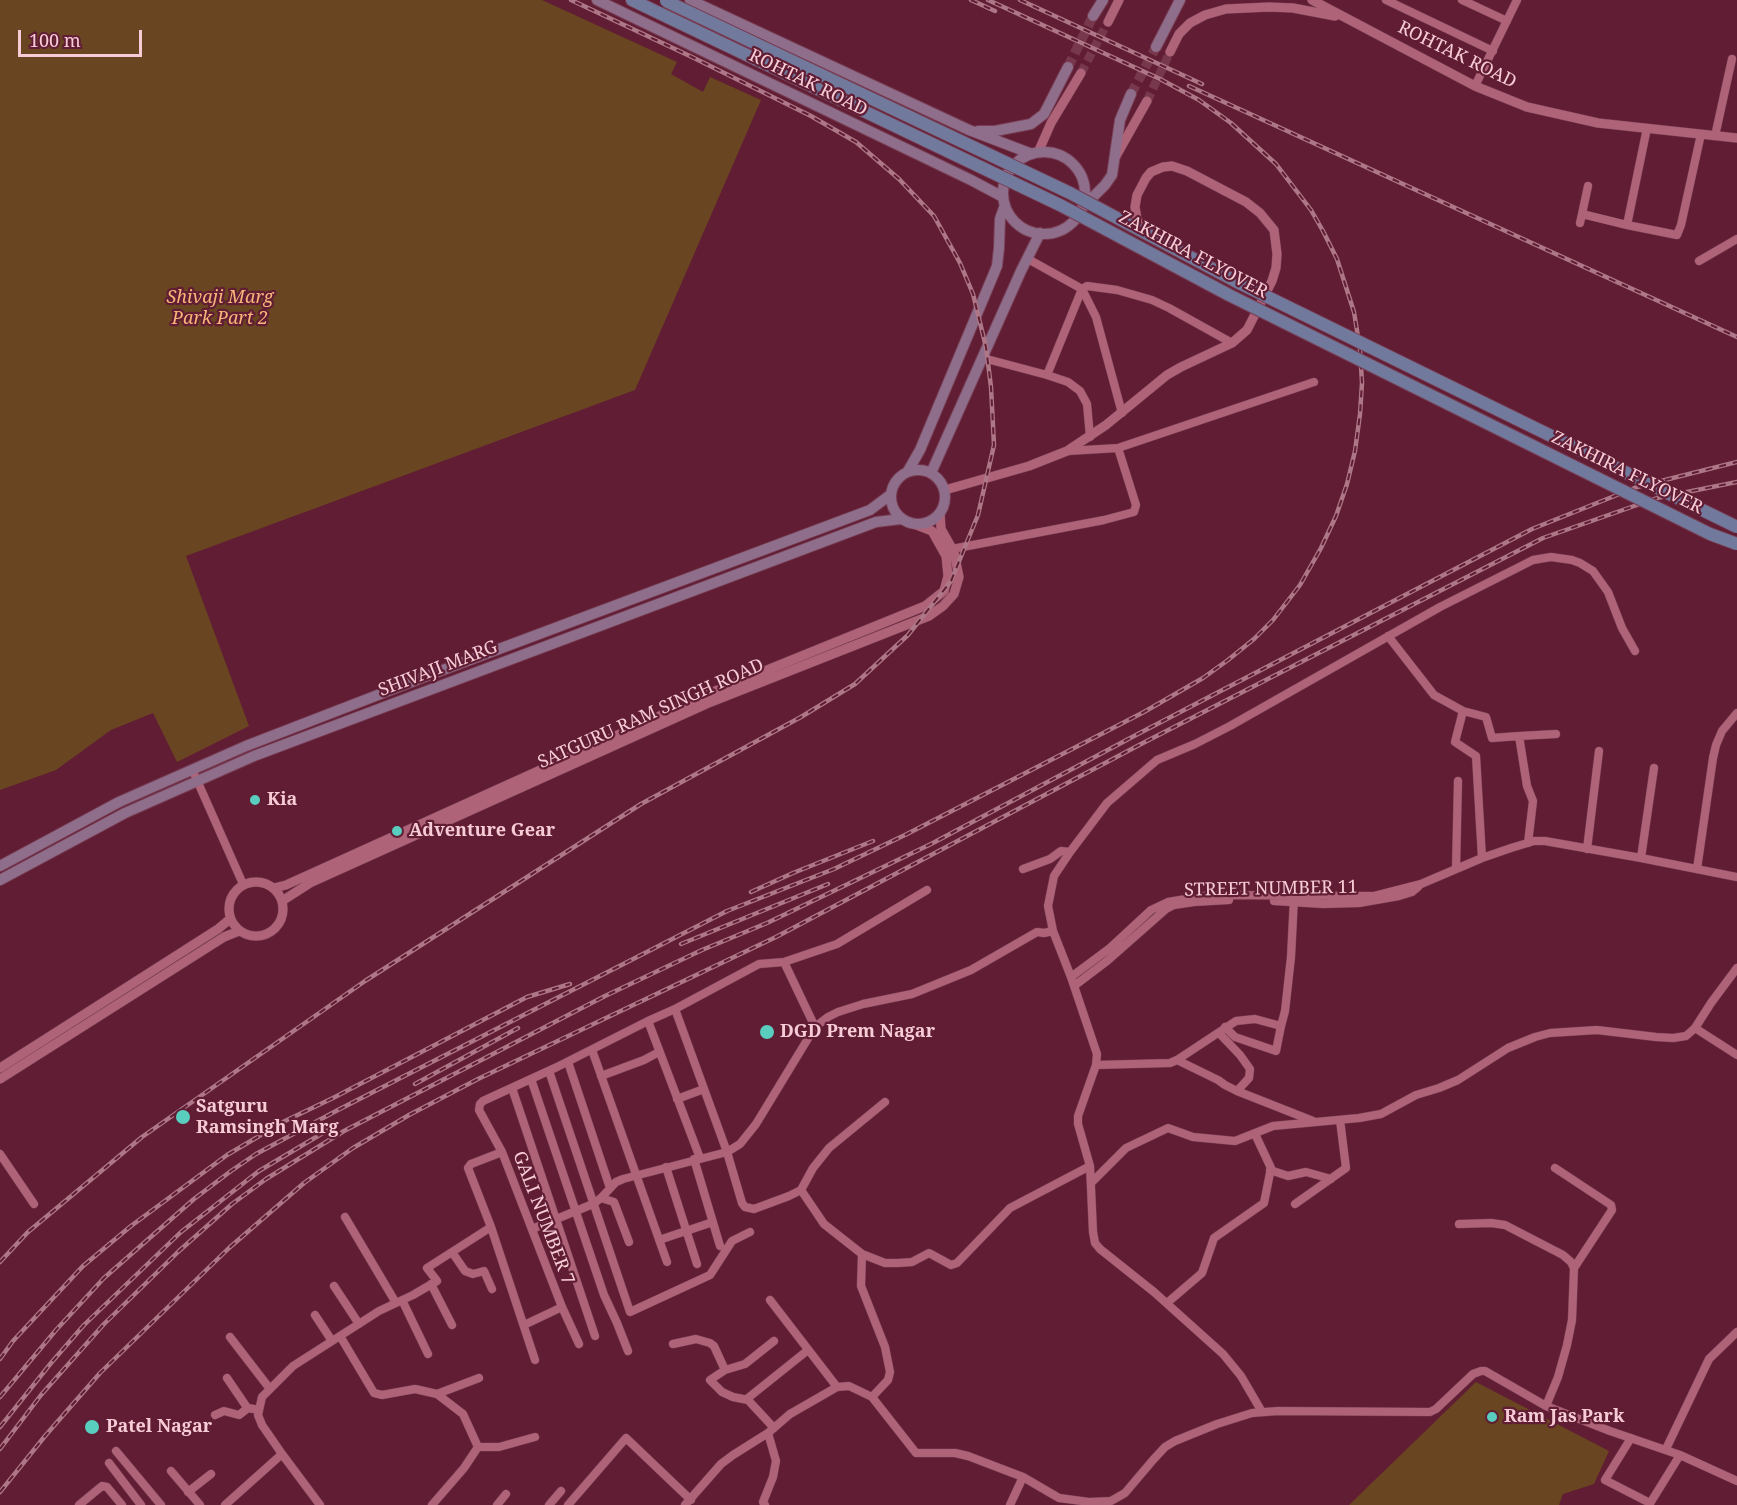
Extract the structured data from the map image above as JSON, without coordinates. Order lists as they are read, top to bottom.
{
  "streets": {
    "main road": ["ROHTAK ROAD", "ZAKHIRA FLYOVER", "SHIVAJI MARG"],
    "street": ["SATGURU RAM SINGH ROAD", "STREET NUMBER 11", "GALI NUMBER 7"]
  },
  "crossings": [
    ["SHIVAJI MARG", "SATGURU RAM SINGH ROAD"]
  ],
  "parks": ["Shivaji Marg Park Part 2"],
  "places": [
    "Kia",
    "Adventure Gear",
    "DGD Prem Nagar",
    "Satguru Ramsingh Marg",
    "Ram Jas Park",
    "Patel Nagar"
  ],
  "scale_bar": "100 m"
}
